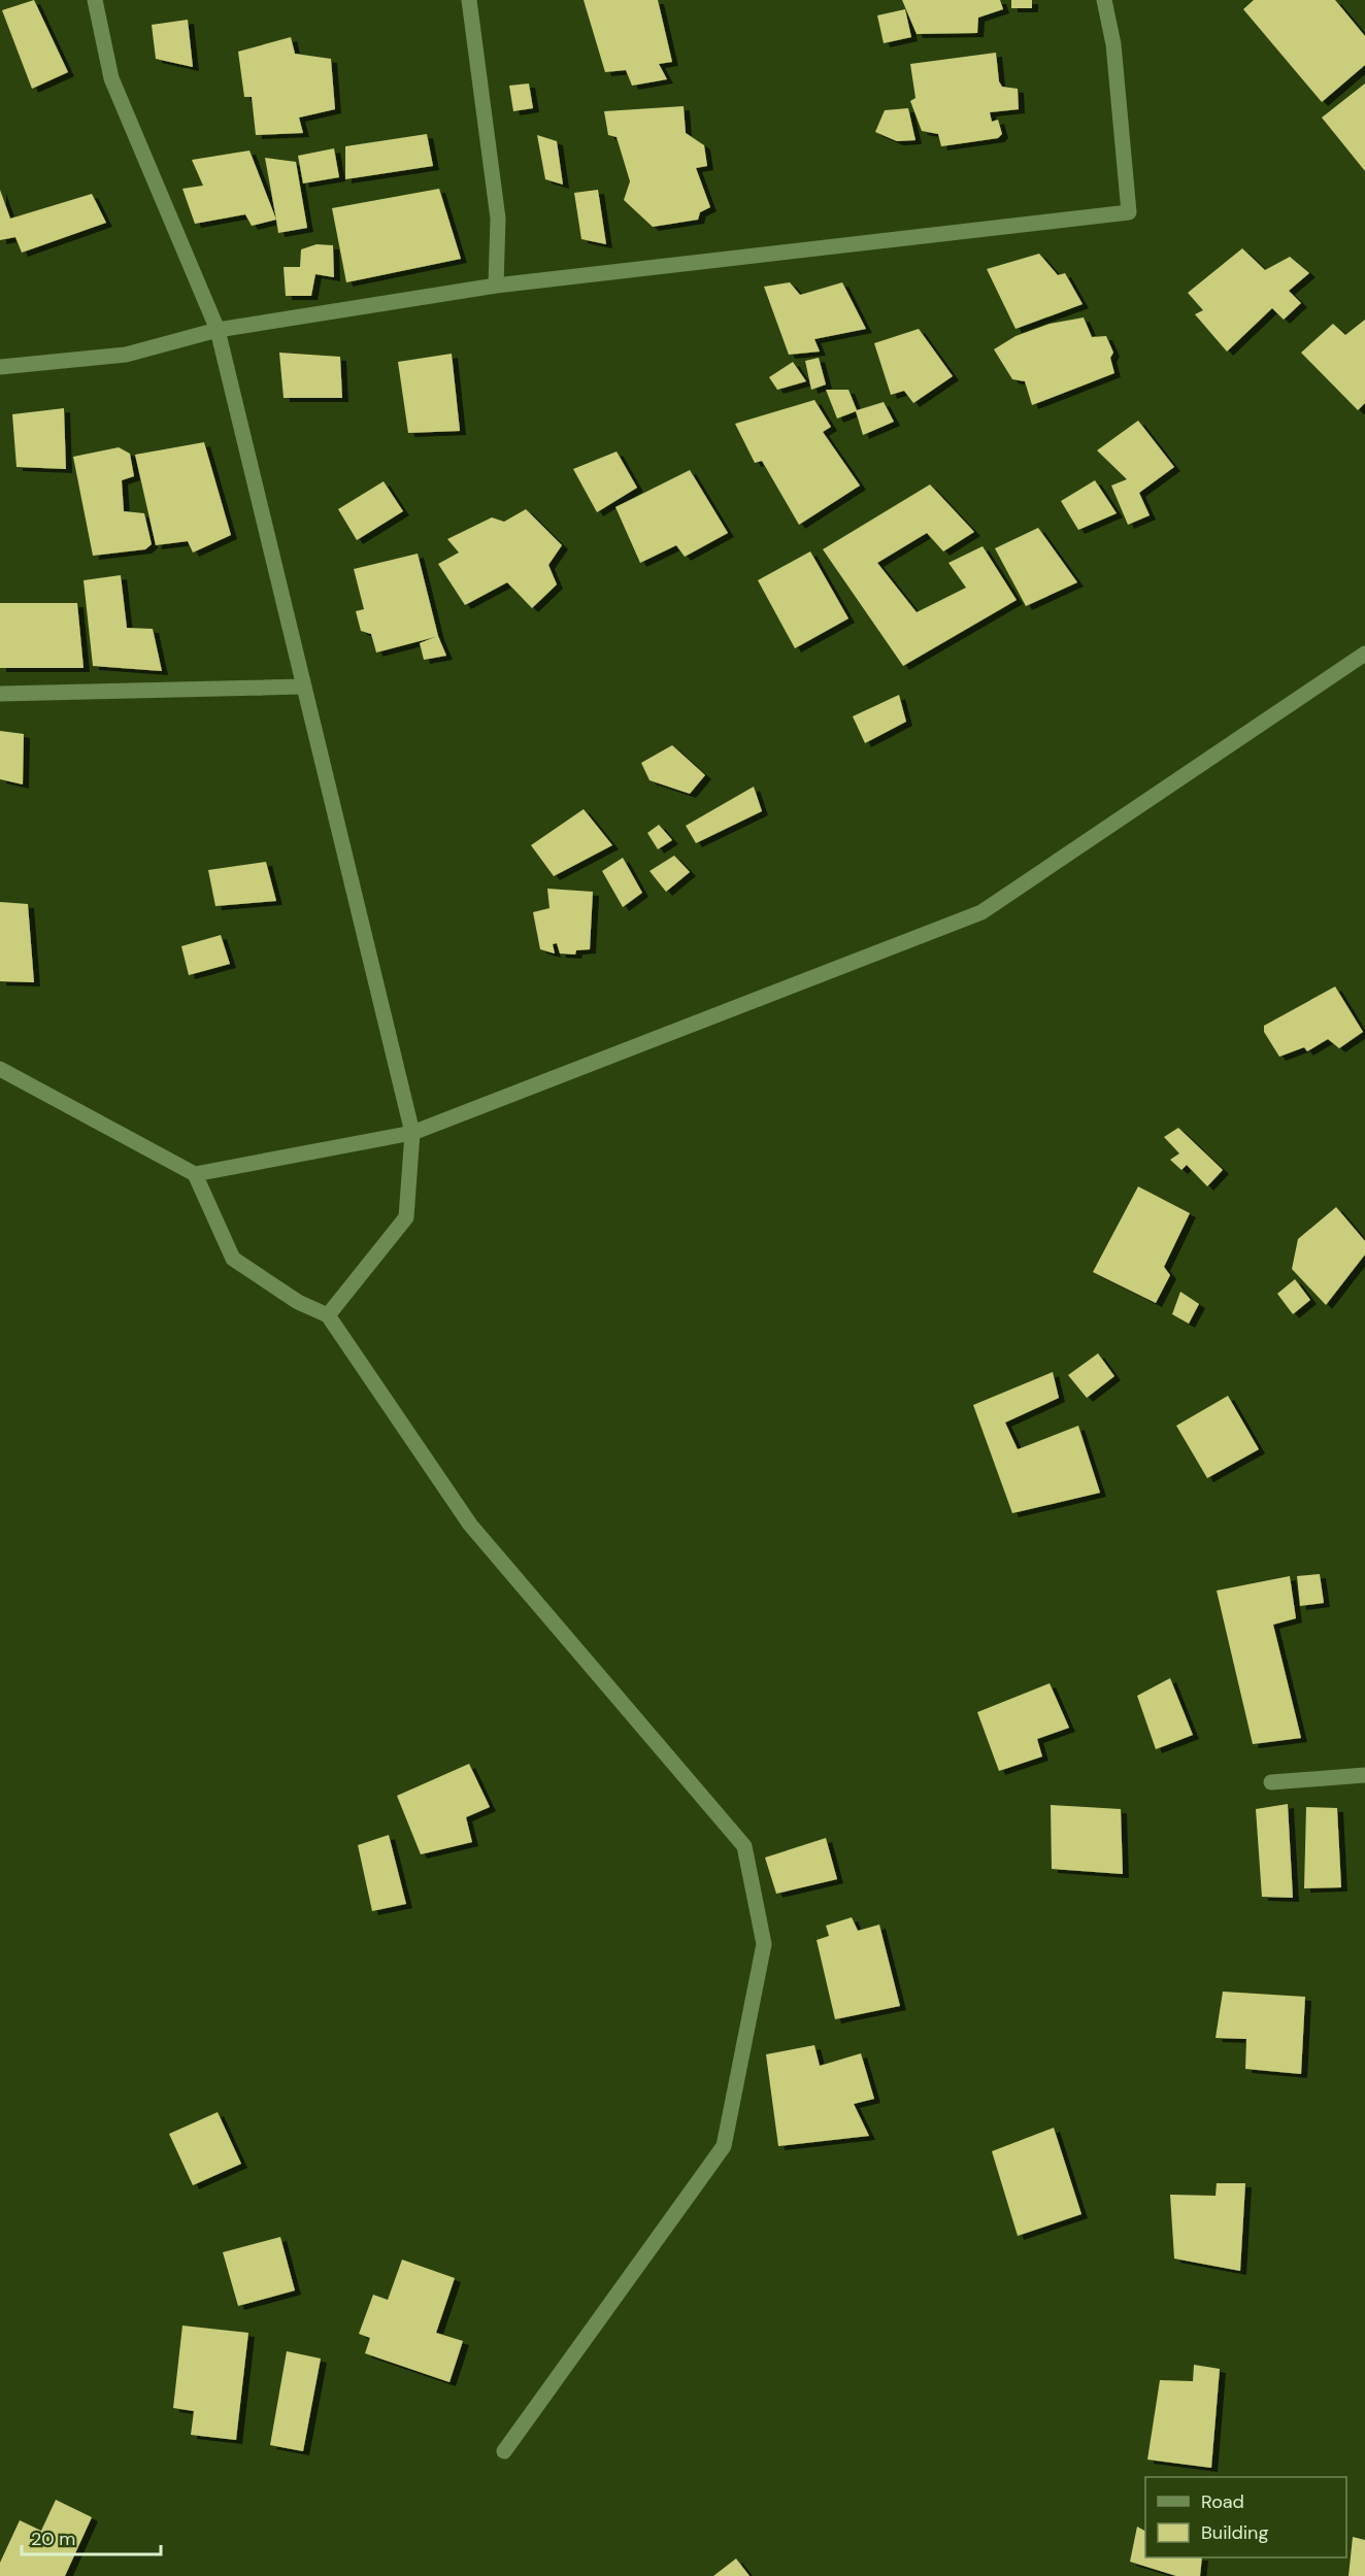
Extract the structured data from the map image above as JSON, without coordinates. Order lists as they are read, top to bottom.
{
  "legend": ["Road", "Building"],
  "scale_bar": "20 m"
}
